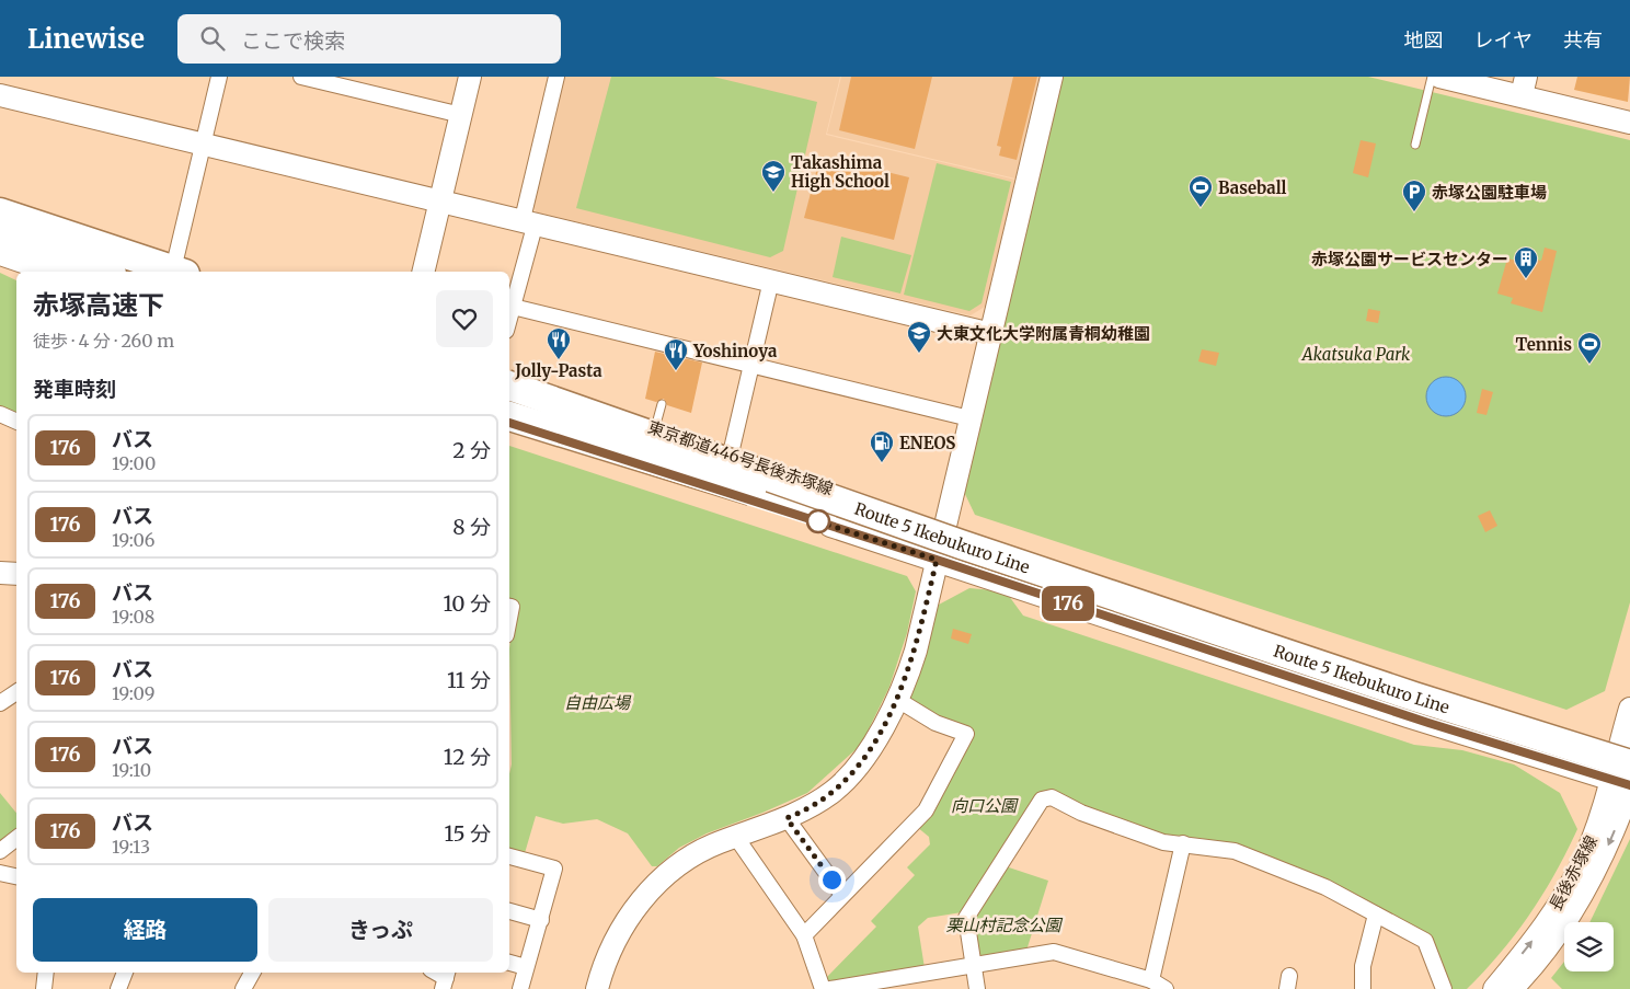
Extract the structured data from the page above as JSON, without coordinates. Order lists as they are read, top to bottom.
{
  "streets": {
    "highway": ["Route 5 Ikebukuro Line"],
    "main road": ["東京都道446号長後赤塚線", "長後赤塚線"]
  },
  "crossings": [
    ["東京都道446号長後赤塚線", "Route 5 Ikebukuro Line"],
    ["東京都道446号長後赤塚線", "長後赤塚線"],
    ["Route 5 Ikebukuro Line", "長後赤塚線"]
  ],
  "parks": [
    "Akatsuka Park",
    "自由広場",
    "向口公園",
    "栗山村記念公園"
  ],
  "places": {
    "school or university": ["Takashima High School", "大東文化大学附属青桐幼稚園"],
    "sports": ["Baseball", "Tennis"],
    "parking": ["赤塚公園駐車場"],
    "building": ["赤塚公園サービスセンター"],
    "restaurant": ["Jolly-Pasta", "Yoshinoya"],
    "fuel station": ["ENEOS"]
  },
  "lines": ["bus line 176"],
  "page": {
    "header": "Linewise",
    "search": "ここで検索",
    "nav": ["地図", "レイヤ", "共有"],
    "on_map": "176",
    "heading": [
      ["赤塚高速下", "徒歩 · 4 分 · 260 m"],
      "発車時刻"
    ],
    "list": [
      {
        "mark": "176",
        "name": "バス",
        "note": "19:00",
        "value": "2 分"
      },
      {
        "mark": "176",
        "name": "バス",
        "note": "19:06",
        "value": "8 分"
      },
      {
        "mark": "176",
        "name": "バス",
        "note": "19:08",
        "value": "10 分"
      },
      {
        "mark": "176",
        "name": "バス",
        "note": "19:09",
        "value": "11 分"
      },
      {
        "mark": "176",
        "name": "バス",
        "note": "19:10",
        "value": "12 分"
      },
      {
        "mark": "176",
        "name": "バス",
        "note": "19:13",
        "value": "15 分"
      }
    ],
    "buttons": ["経路", "きっぷ"]
  }
}
